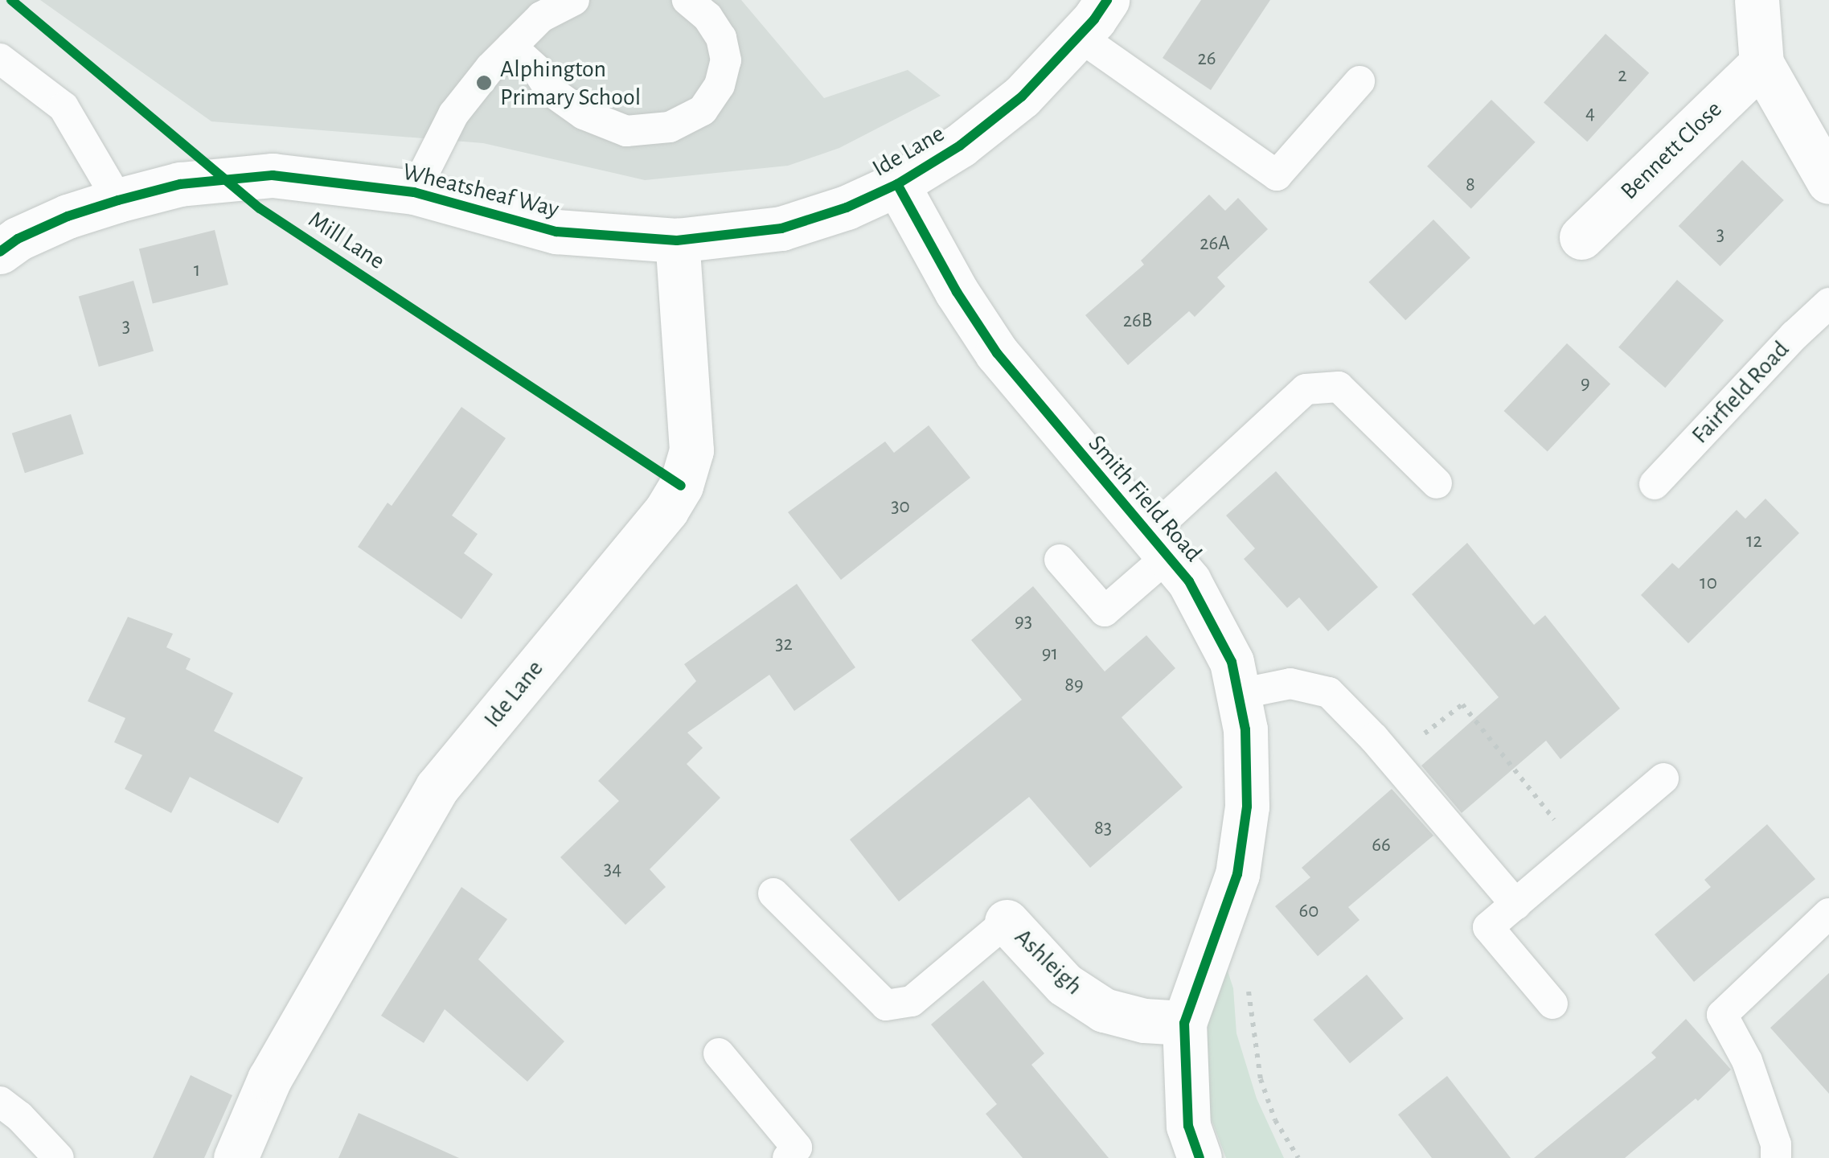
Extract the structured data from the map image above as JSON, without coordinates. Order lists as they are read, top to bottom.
{
  "streets": {
    "street": [
      "Bennett Close",
      "Ide Lane",
      "Wheatsheaf Way",
      "Smith Field Road",
      "Ashleigh"
    ],
    "lane": ["Fairfield Road"],
    "cycle path": ["Mill Lane"]
  },
  "crossings": [
    ["Ide Lane", "Wheatsheaf Way"],
    ["Ide Lane", "Smith Field Road"],
    ["Smith Field Road", "Ashleigh"]
  ],
  "places": ["Alphington Primary School"],
  "house_numbers": [
    "26",
    "2",
    "4",
    "8",
    "3",
    "26A",
    "1",
    "26B",
    "3",
    "9",
    "30",
    "12",
    "10",
    "93",
    "32",
    "91",
    "89",
    "83",
    "66",
    "34",
    "60"
  ]
}
